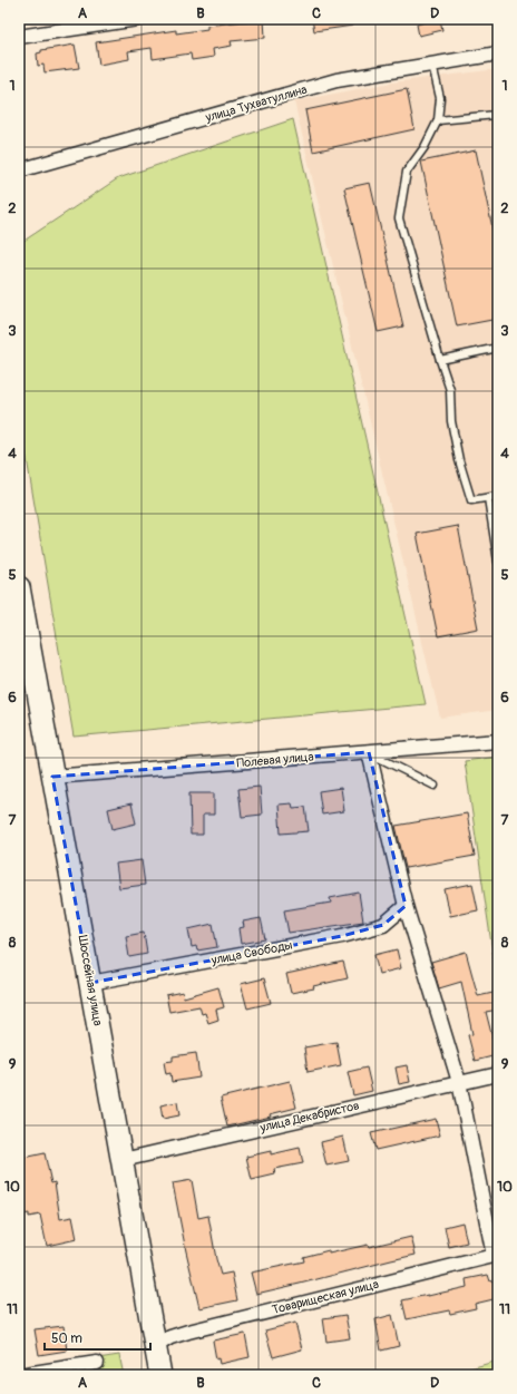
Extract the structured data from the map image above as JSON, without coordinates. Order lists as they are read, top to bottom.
{
  "streets": {
    "main road": ["Шоссейная улица"],
    "street": [
      "улица Тухватуллина",
      "Полевая улица",
      "улица Свободы",
      "улица Декабристов",
      "Товарищеская улица"
    ]
  },
  "crossings": [
    ["Полевая улица", "Шоссейная улица"],
    ["улица Свободы", "Шоссейная улица"],
    ["Шоссейная улица", "улица Декабристов"],
    ["Шоссейная улица", "Товарищеская улица"]
  ],
  "scale_bar": "50 m",
  "grid": {
    "columns": [
      "A",
      "B",
      "C",
      "D"
    ],
    "rows": [
      "1",
      "2",
      "3",
      "4",
      "5",
      "6",
      "7",
      "8",
      "9",
      "10",
      "11"
    ]
  }
}
